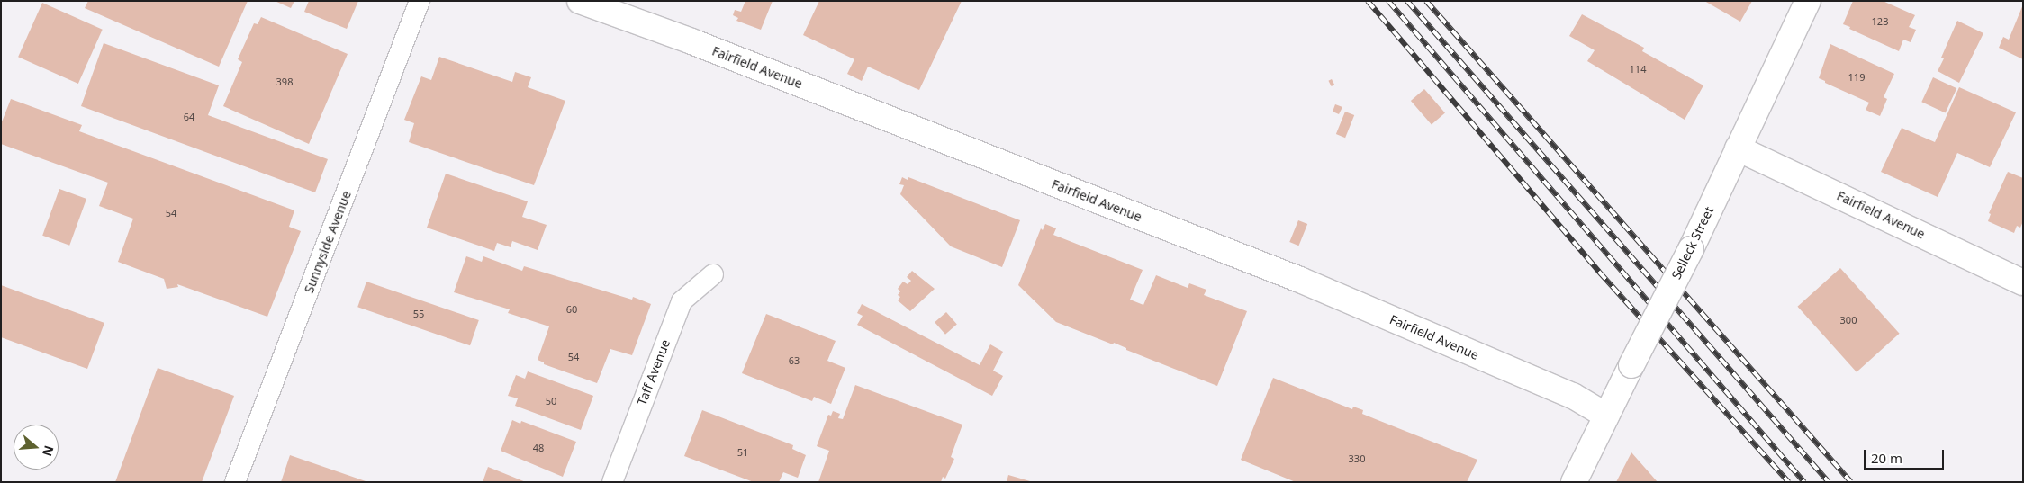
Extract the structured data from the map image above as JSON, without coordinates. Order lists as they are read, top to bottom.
{
  "streets": {
    "street": [
      "Fairfield Avenue",
      "Sunnyside Avenue",
      "Selleck Street",
      "Taff Avenue"
    ]
  },
  "crossings": [
    ["Fairfield Avenue", "Selleck Street"]
  ],
  "house_numbers": [
    "123",
    "114",
    "119",
    "398",
    "64",
    "54",
    "60",
    "55",
    "300",
    "54",
    "63",
    "50",
    "48",
    "51",
    "330"
  ],
  "scale_bar": "20 m",
  "north": "right"
}
